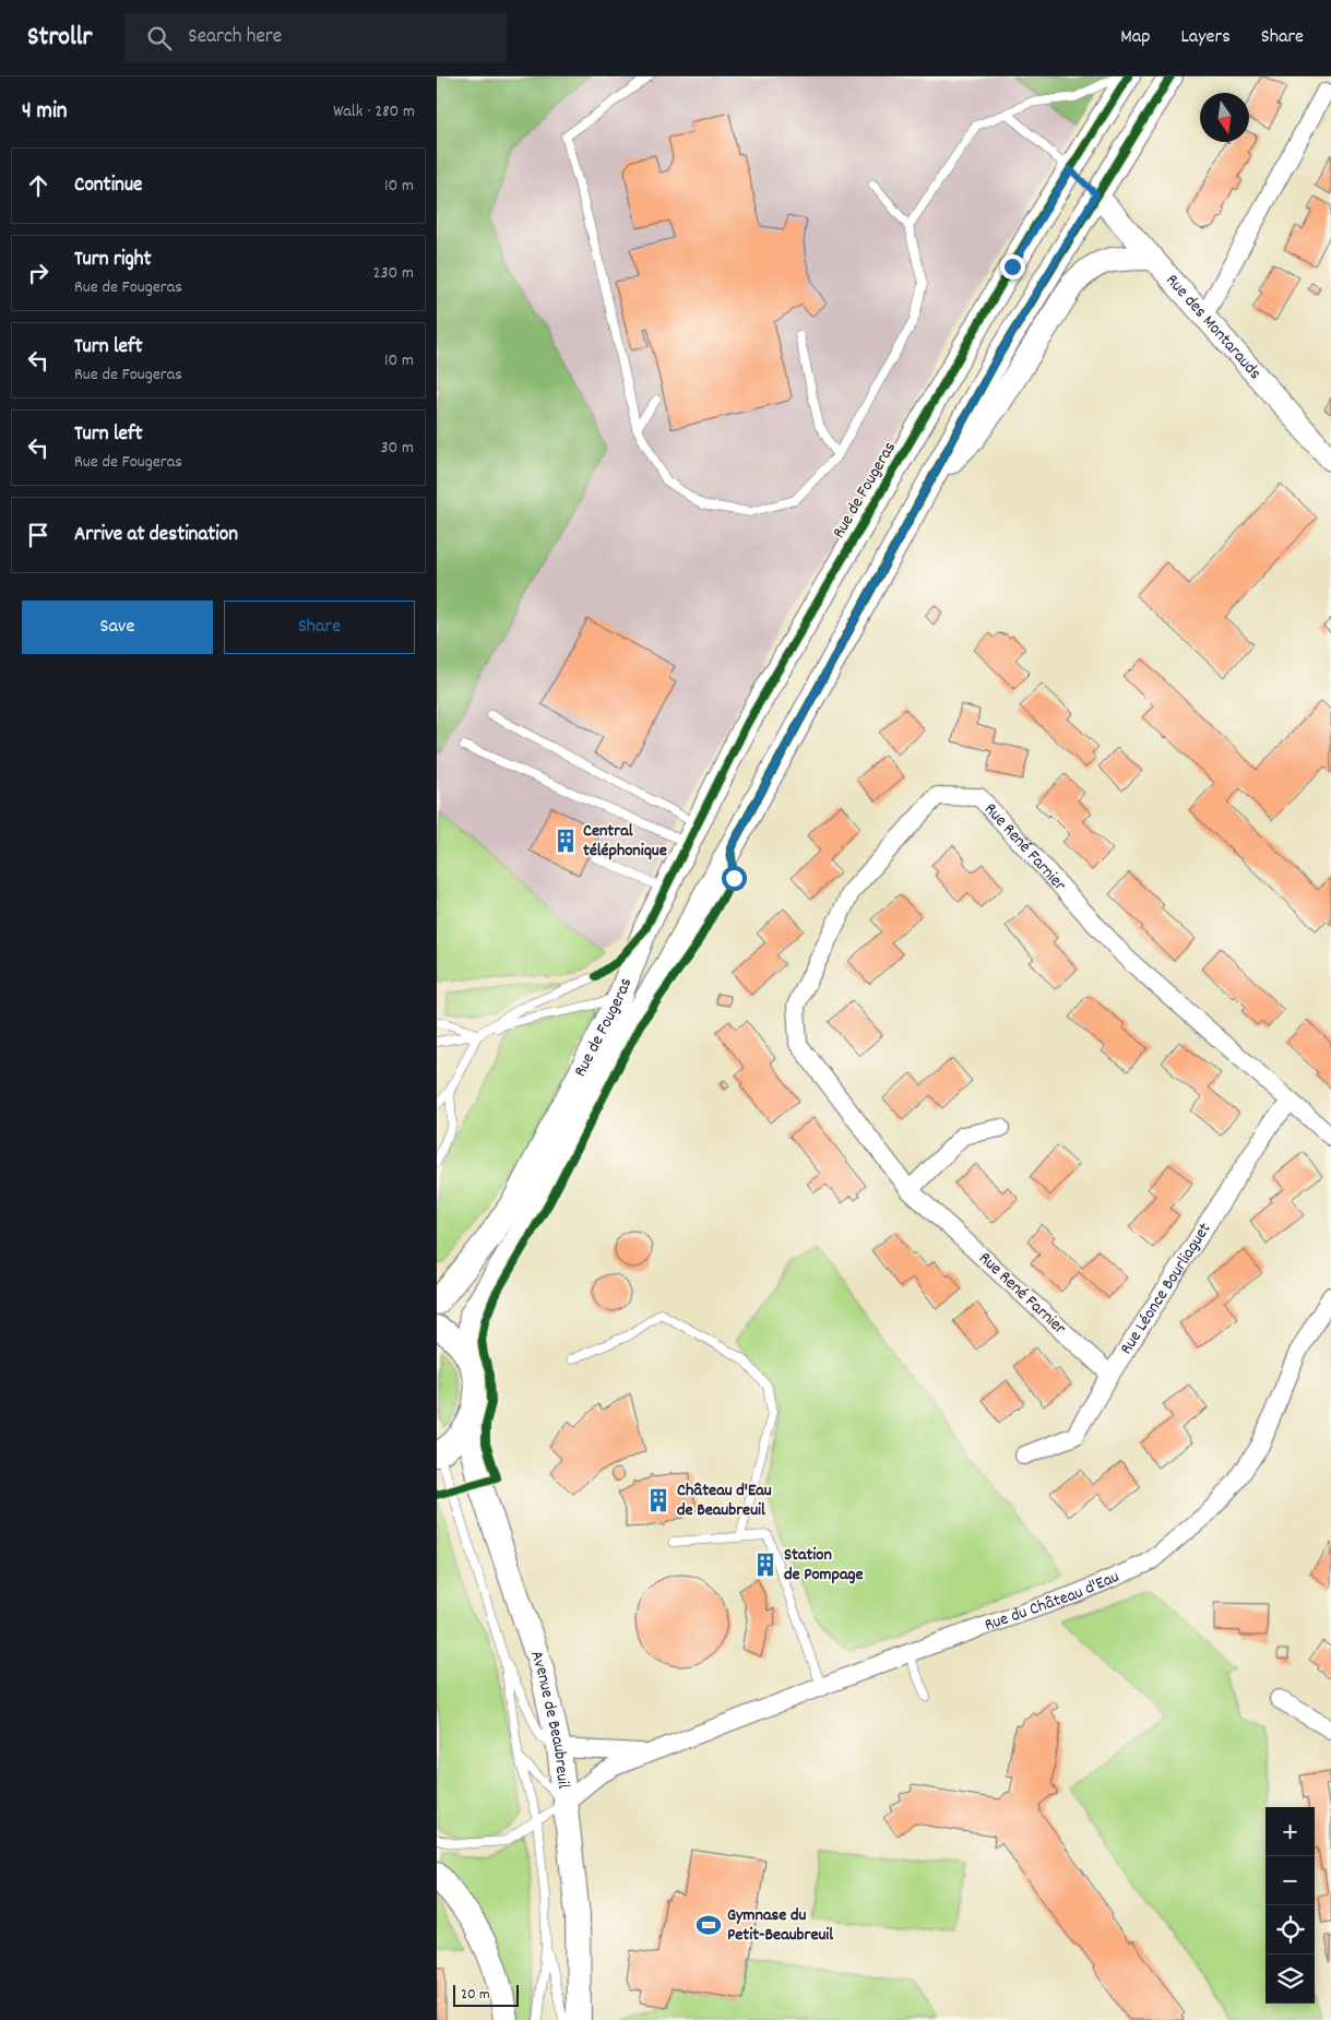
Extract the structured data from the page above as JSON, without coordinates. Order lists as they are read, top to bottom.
{
  "streets": {
    "main road": ["Rue de Fougeras", "Avenue de Beaubreuil"],
    "street": [
      "Rue des Montarauds",
      "Rue René Farnier",
      "Rue Léonce Bourliaguet",
      "Rue du Château d'Eau"
    ]
  },
  "crossings": [
    ["Rue des Montarauds", "Rue de Fougeras"],
    ["Rue René Farnier", "Rue Léonce Bourliaguet"],
    ["Rue du Château d'Eau", "Avenue de Beaubreuil"]
  ],
  "places": {
    "building": ["Central téléphonique", "Château d'Eau de Beaubreuil", "Station de Pompage"],
    "sports": ["Gymnase du Petit-Beaubreuil"]
  },
  "scale_bar": "20 m",
  "north": "bottom",
  "page": {
    "header": "Strollr",
    "search": "Search here",
    "nav": ["Map", "Layers", "Share"],
    "heading": ["4 min", "Walk · 280 m"],
    "list": [
      ["Continue", "10 m"],
      ["Turn right", "Rue de Fougeras", "230 m"],
      ["Turn left", "Rue de Fougeras", "10 m"],
      ["Turn left", "Rue de Fougeras", "30 m"],
      "Arrive at destination"
    ],
    "buttons": ["Save", "Share"],
    "map_buttons": ["+", "−"],
    "scale": "20 m"
  }
}
